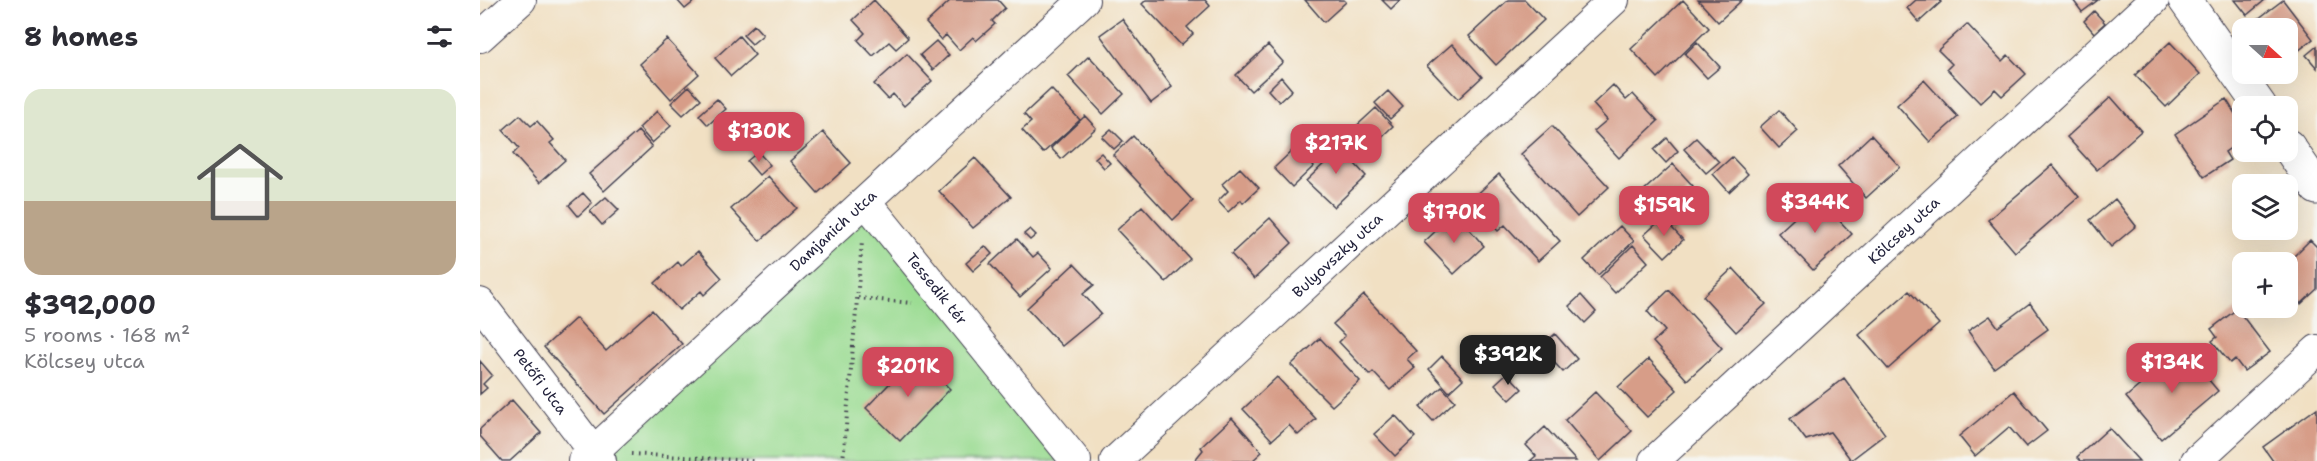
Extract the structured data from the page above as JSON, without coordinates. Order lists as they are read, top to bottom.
{
  "streets": {
    "street": [
      "Kölcsey utca",
      "Damjanich utca",
      "Bulyovszky utca",
      "Tessedik tér",
      "Petőfi utca"
    ]
  },
  "crossings": [
    ["Damjanich utca", "Tessedik tér"],
    ["Damjanich utca", "Petőfi utca"]
  ],
  "north": "right",
  "page": {
    "heading": "8 homes",
    "map_buttons": "+",
    "list": [
      {
        "name": "$392,000",
        "note": "5 rooms · 168 m² · Kölcsey utca"
      }
    ],
    "price": [
      "$130K",
      "$217K",
      "$344K",
      "$159K",
      "$170K",
      "$392K",
      "$134K",
      "$201K"
    ]
  }
}
